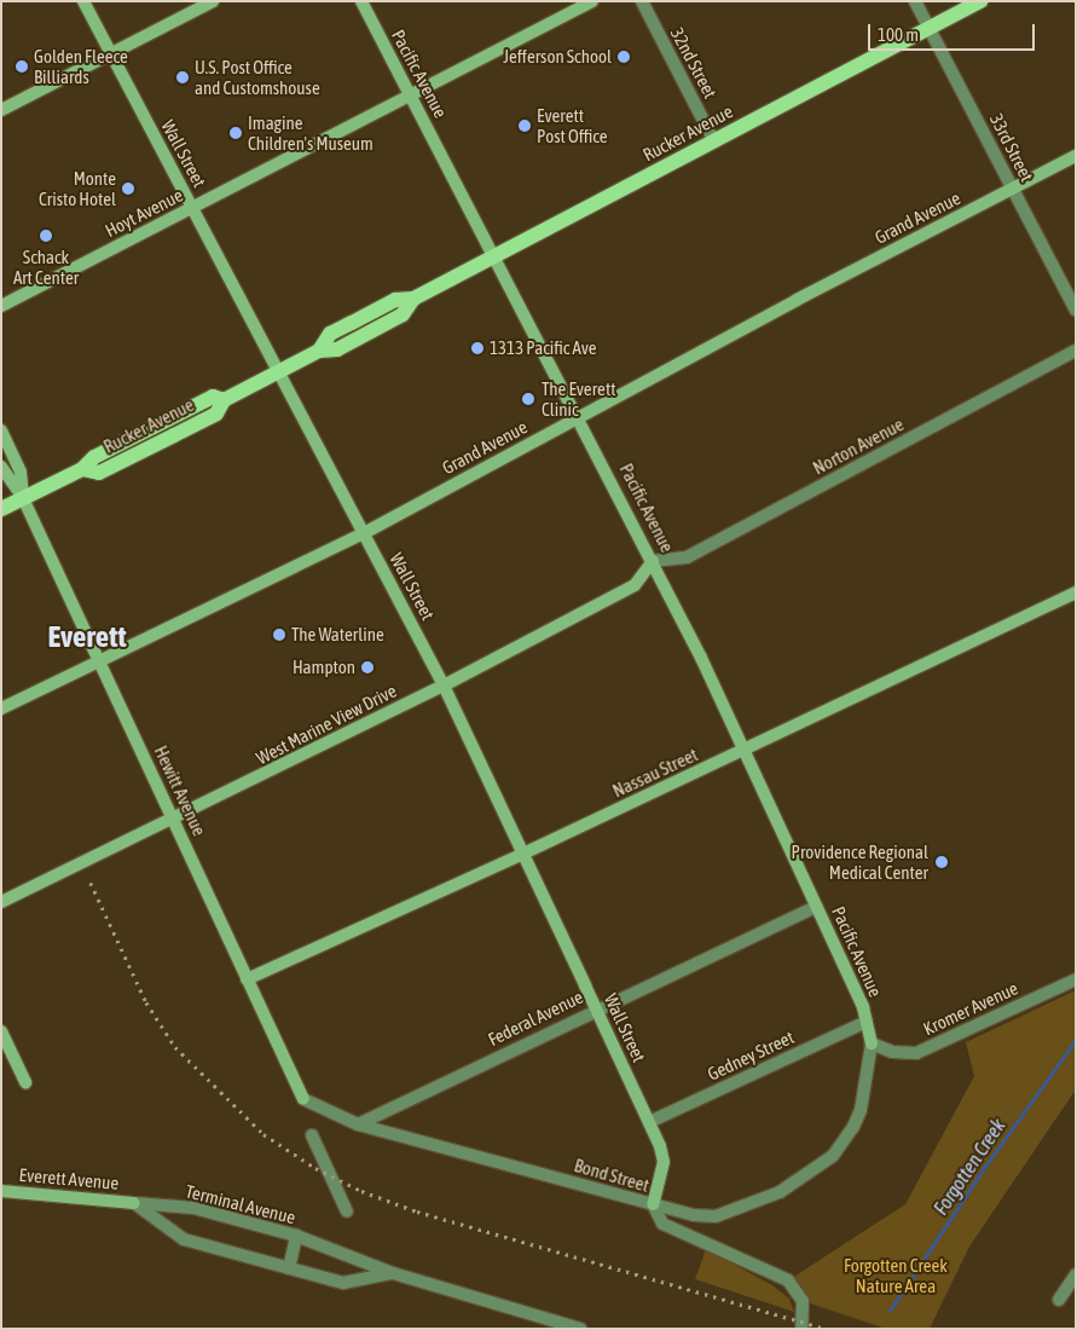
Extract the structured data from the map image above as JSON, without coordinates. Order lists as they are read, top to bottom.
{
  "streets": {
    "main road": ["Rucker Avenue"],
    "street": [
      "32nd Street",
      "Pacific Avenue",
      "33rd Street",
      "Wall Street",
      "Hoyt Avenue",
      "Grand Avenue",
      "Norton Avenue",
      "West Marine View Drive",
      "Nassau Street",
      "Hewitt Avenue",
      "Kromer Avenue",
      "Federal Avenue",
      "Gedney Street",
      "Bond Street",
      "Everett Avenue",
      "Terminal Avenue"
    ]
  },
  "crossings": [
    ["32nd Street", "Rucker Avenue"],
    ["Pacific Avenue", "Rucker Avenue"],
    ["Pacific Avenue", "Hoyt Avenue"],
    ["Pacific Avenue", "Grand Avenue"],
    ["Pacific Avenue", "Norton Avenue"],
    ["Pacific Avenue", "West Marine View Drive"],
    ["Pacific Avenue", "Nassau Street"],
    ["Pacific Avenue", "Kromer Avenue"],
    ["Pacific Avenue", "Federal Avenue"],
    ["Pacific Avenue", "Gedney Street"],
    ["Rucker Avenue", "33rd Street"],
    ["Rucker Avenue", "Wall Street"],
    ["Rucker Avenue", "Hewitt Avenue"],
    ["33rd Street", "Grand Avenue"],
    ["Wall Street", "Hoyt Avenue"],
    ["Wall Street", "Grand Avenue"],
    ["Wall Street", "West Marine View Drive"],
    ["Wall Street", "Nassau Street"],
    ["Wall Street", "Federal Avenue"],
    ["Wall Street", "Gedney Street"],
    ["Wall Street", "Bond Street"],
    ["Grand Avenue", "Hewitt Avenue"],
    ["Norton Avenue", "West Marine View Drive"],
    ["West Marine View Drive", "Hewitt Avenue"],
    ["Nassau Street", "Hewitt Avenue"],
    ["Hewitt Avenue", "Federal Avenue"],
    ["Hewitt Avenue", "Bond Street"],
    ["Federal Avenue", "Bond Street"],
    ["Everett Avenue", "Terminal Avenue"]
  ],
  "districts": ["Everett"],
  "water": ["Forgotten Creek"],
  "parks": ["Forgotten Creek Nature Area"],
  "places": [
    "Jefferson School",
    "Golden Fleece Billiards",
    "U.S. Post Office and Customshouse",
    "Everett Post Office",
    "Imagine Children's Museum",
    "Monte Cristo Hotel",
    "Schack Art Center",
    "1313 Pacific Ave",
    "The Everett Clinic",
    "The Waterline",
    "Hampton",
    "Providence Regional Medical Center"
  ],
  "scale_bar": "100 m"
}
